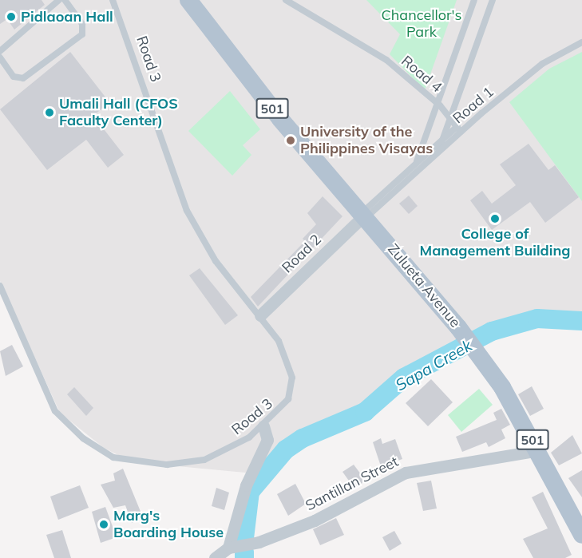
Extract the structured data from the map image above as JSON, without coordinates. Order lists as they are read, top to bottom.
{
  "streets": {
    "main road": ["501", "Zulueta Avenue"],
    "street": ["Road 2", "Santillan Street"],
    "lane": ["Road 3", "Road 4", "Road 1"]
  },
  "crossings": [
    ["Road 3", "Road 2"],
    ["Road 4", "Road 1"],
    ["Road 1", "501"],
    ["Road 1", "Road 2"],
    ["Road 1", "Zulueta Avenue"],
    ["501", "Road 2"],
    ["501", "Zulueta Avenue"],
    ["Road 2", "Zulueta Avenue"],
    ["Zulueta Avenue", "Santillan Street"]
  ],
  "water": ["Sapa Creek"],
  "parks": ["Chancellor's Park"],
  "places": [
    "Pidlaoan Hall",
    "Umali Hall (CFOS Faculty Center)",
    "University of the Philippines Visayas",
    "College of Management Building",
    "Marg's Boarding House"
  ]
}
